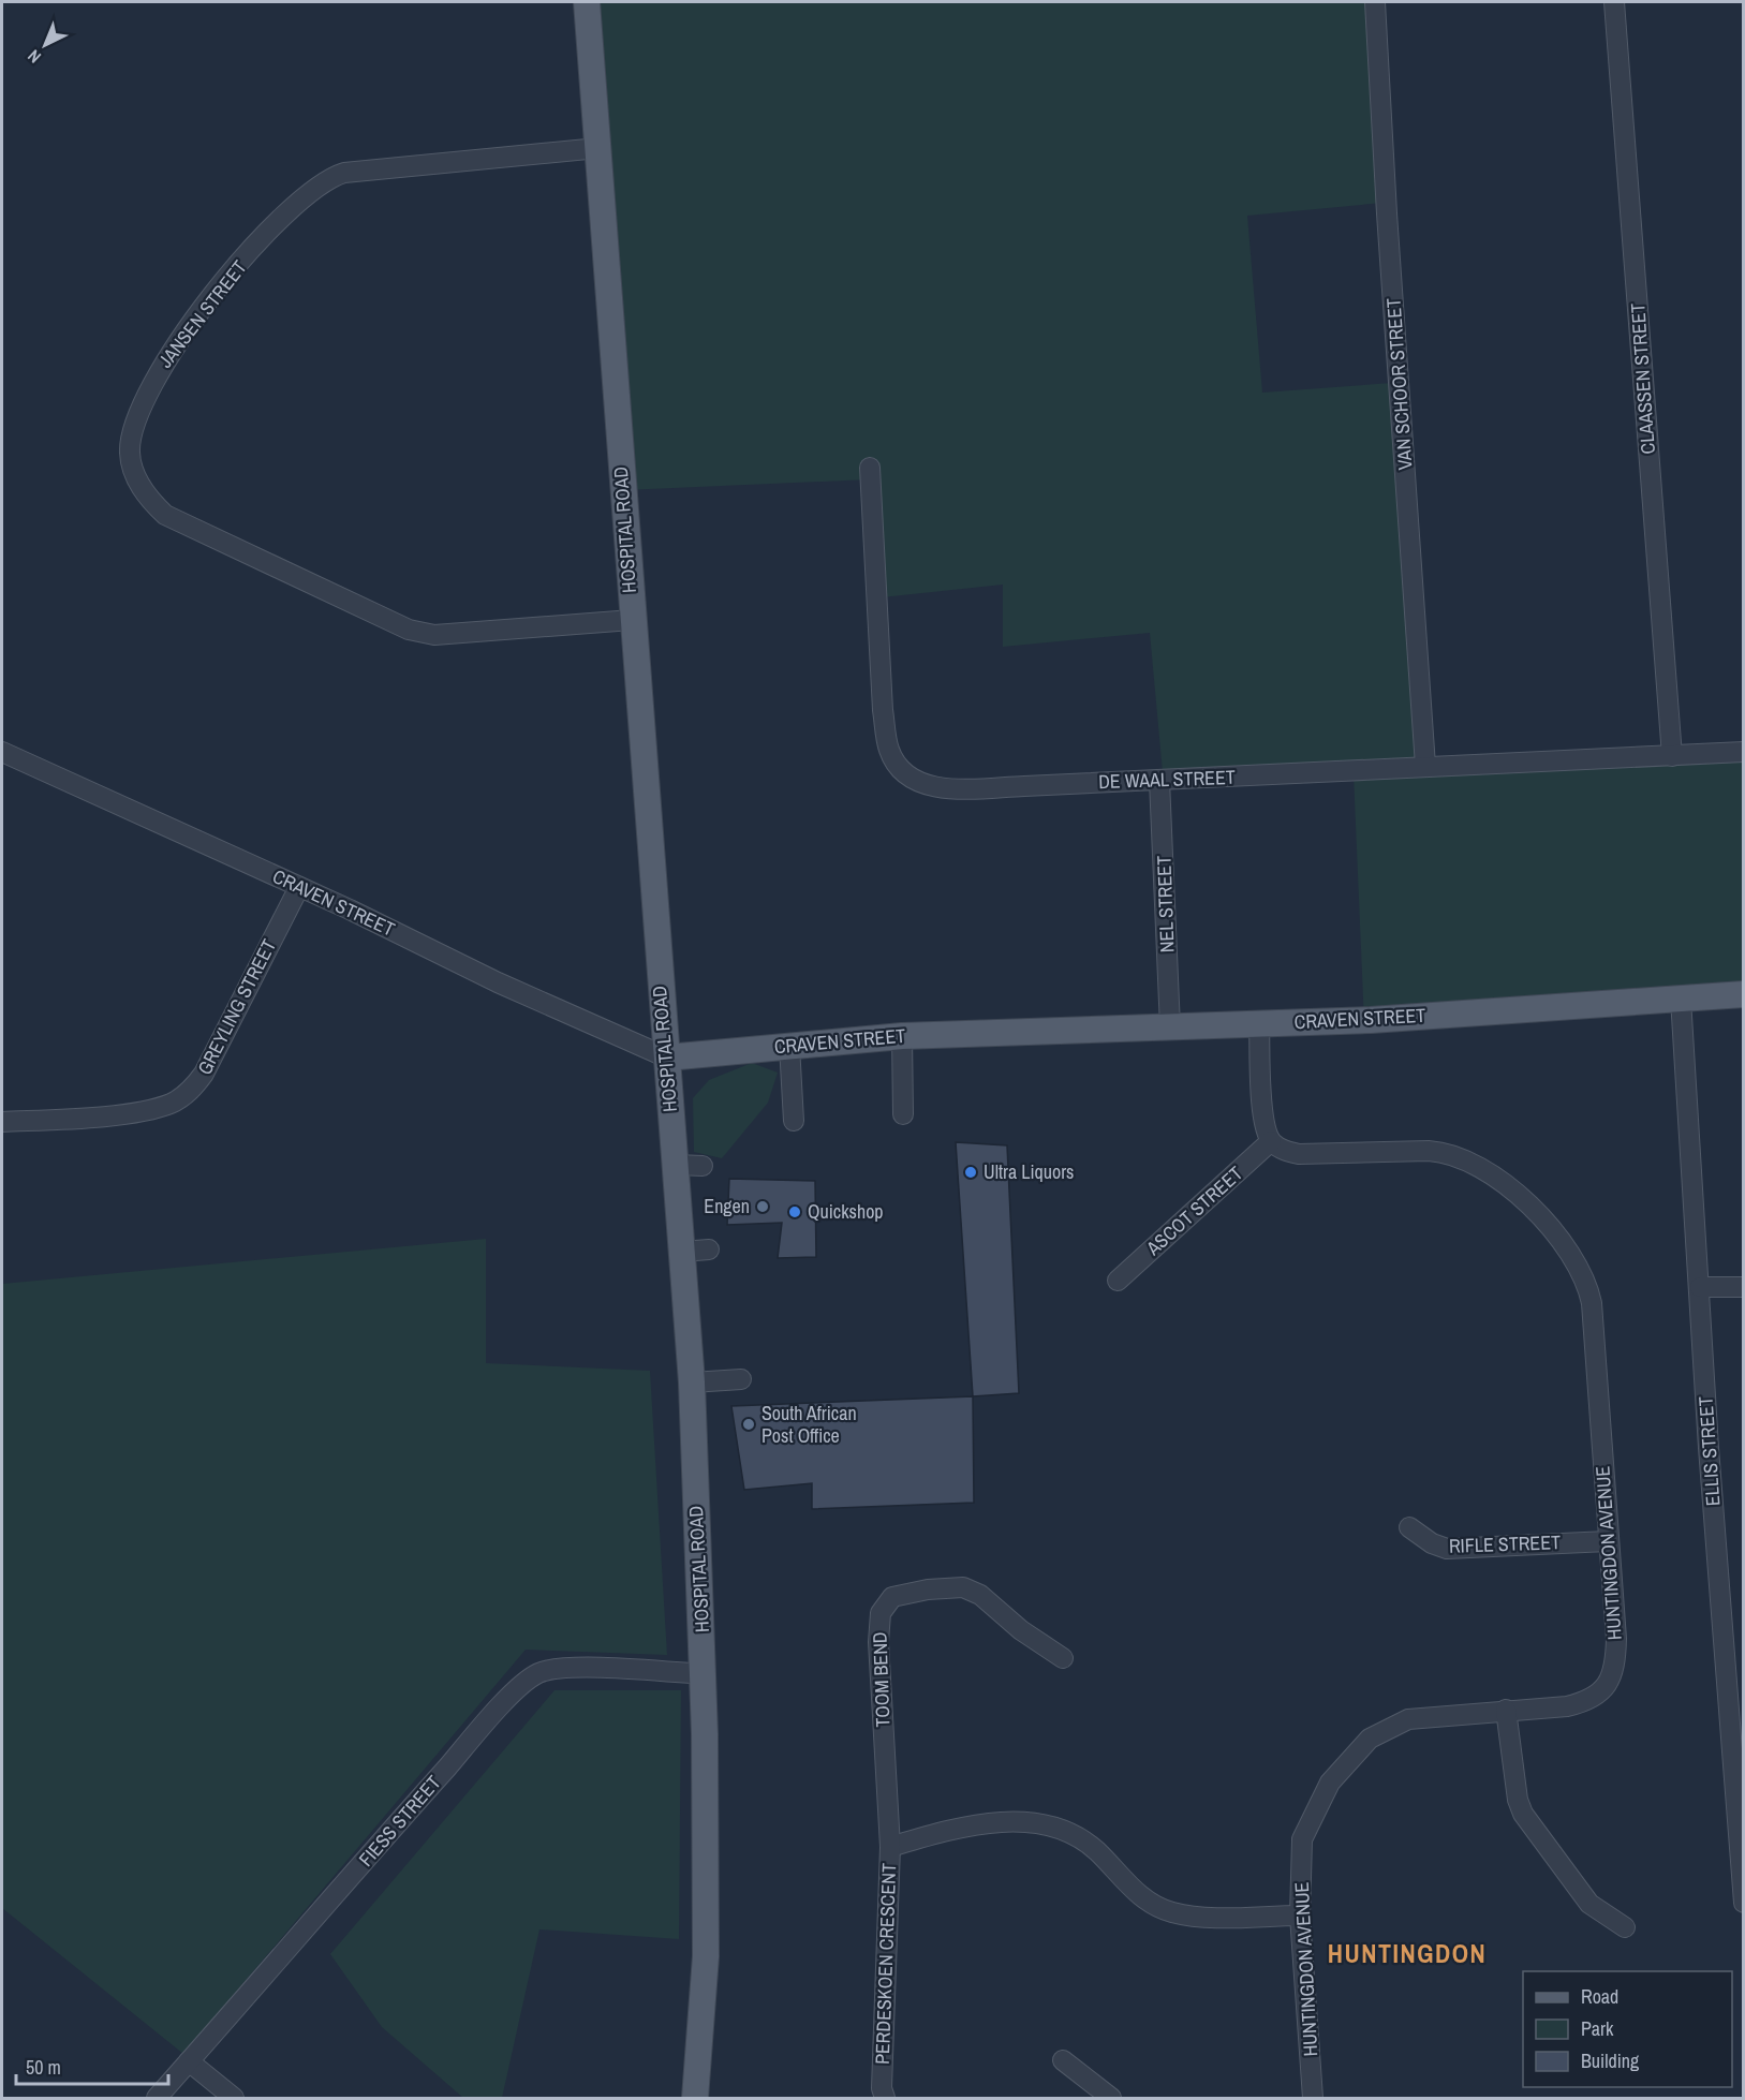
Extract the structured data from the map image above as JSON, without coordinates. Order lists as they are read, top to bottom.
{
  "streets": {
    "main road": ["HOSPITAL ROAD", "CRAVEN STREET"],
    "street": [
      "JANSEN STREET",
      "CLAASSEN STREET",
      "VAN SCHOOR STREET",
      "DE WAAL STREET",
      "NEL STREET",
      "GREYLING STREET",
      "ASCOT STREET",
      "ELLIS STREET",
      "RIFLE STREET",
      "HUNTINGDON AVENUE",
      "TOOM BEND",
      "FIESS STREET",
      "PERDESKOEN CRESCENT"
    ]
  },
  "crossings": [
    ["JANSEN STREET", "HOSPITAL ROAD"],
    ["CLAASSEN STREET", "DE WAAL STREET"],
    ["VAN SCHOOR STREET", "DE WAAL STREET"],
    ["HOSPITAL ROAD", "CRAVEN STREET"],
    ["HOSPITAL ROAD", "FIESS STREET"],
    ["DE WAAL STREET", "NEL STREET"],
    ["CRAVEN STREET", "NEL STREET"],
    ["CRAVEN STREET", "GREYLING STREET"],
    ["CRAVEN STREET", "ELLIS STREET"],
    ["ASCOT STREET", "HUNTINGDON AVENUE"],
    ["RIFLE STREET", "HUNTINGDON AVENUE"],
    ["HUNTINGDON AVENUE", "PERDESKOEN CRESCENT"],
    ["TOOM BEND", "PERDESKOEN CRESCENT"]
  ],
  "districts": ["HUNTINGDON"],
  "places": [
    "Ultra Liquors",
    "Engen",
    "Quickshop",
    "South African Post Office"
  ],
  "legend": ["Road", "Park", "Building"],
  "scale_bar": "50 m",
  "north": "bottom left"
}
